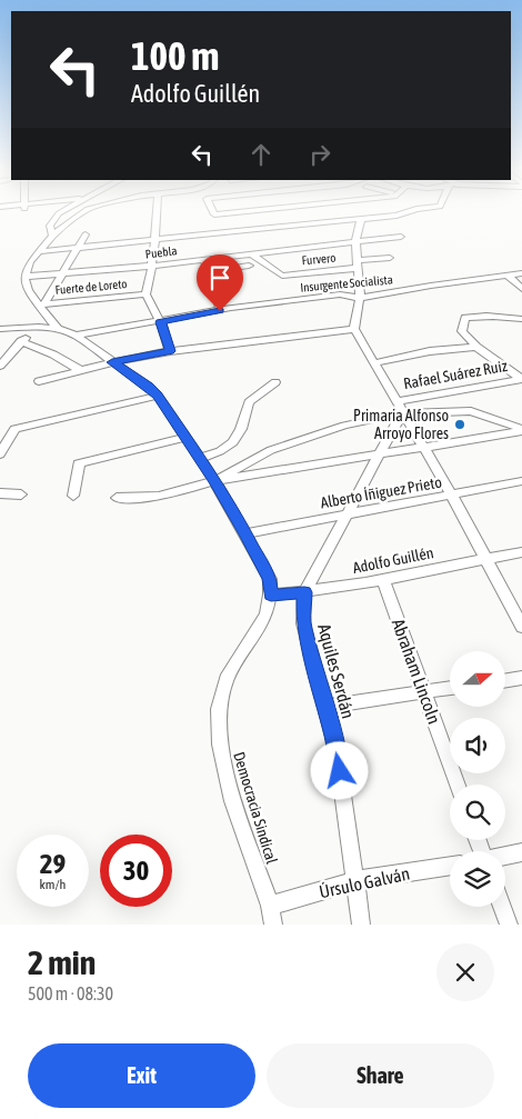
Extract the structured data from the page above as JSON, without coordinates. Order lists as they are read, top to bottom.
{
  "streets": {
    "street": [
      "Puebla",
      "Furvero",
      "Insurgente Socialista",
      "Fuerte de Loreto",
      "Rafael Suárez Ruiz",
      "Alberto Íñiguez Prieto",
      "Adolfo Guillén",
      "Aquiles Serdán",
      "Abraham Lincoln",
      "Democracia Sindical",
      "Úrsulo Galván"
    ]
  },
  "crossings": [
    ["Puebla", "Furvero"],
    ["Adolfo Guillén", "Aquiles Serdán"],
    ["Adolfo Guillén", "Abraham Lincoln"],
    ["Adolfo Guillén", "Democracia Sindical"],
    ["Aquiles Serdán", "Úrsulo Galván"],
    ["Democracia Sindical", "Úrsulo Galván"]
  ],
  "places": ["Primaria Alfonso Arroyo Flores"],
  "north": "right",
  "page": {
    "turn": ["100 m", "Adolfo Guillén"],
    "speed": "29 km/h",
    "limit": "30",
    "heading": ["2 min", "500 m · 08:30"],
    "buttons": ["Exit", "Share"]
  }
}
